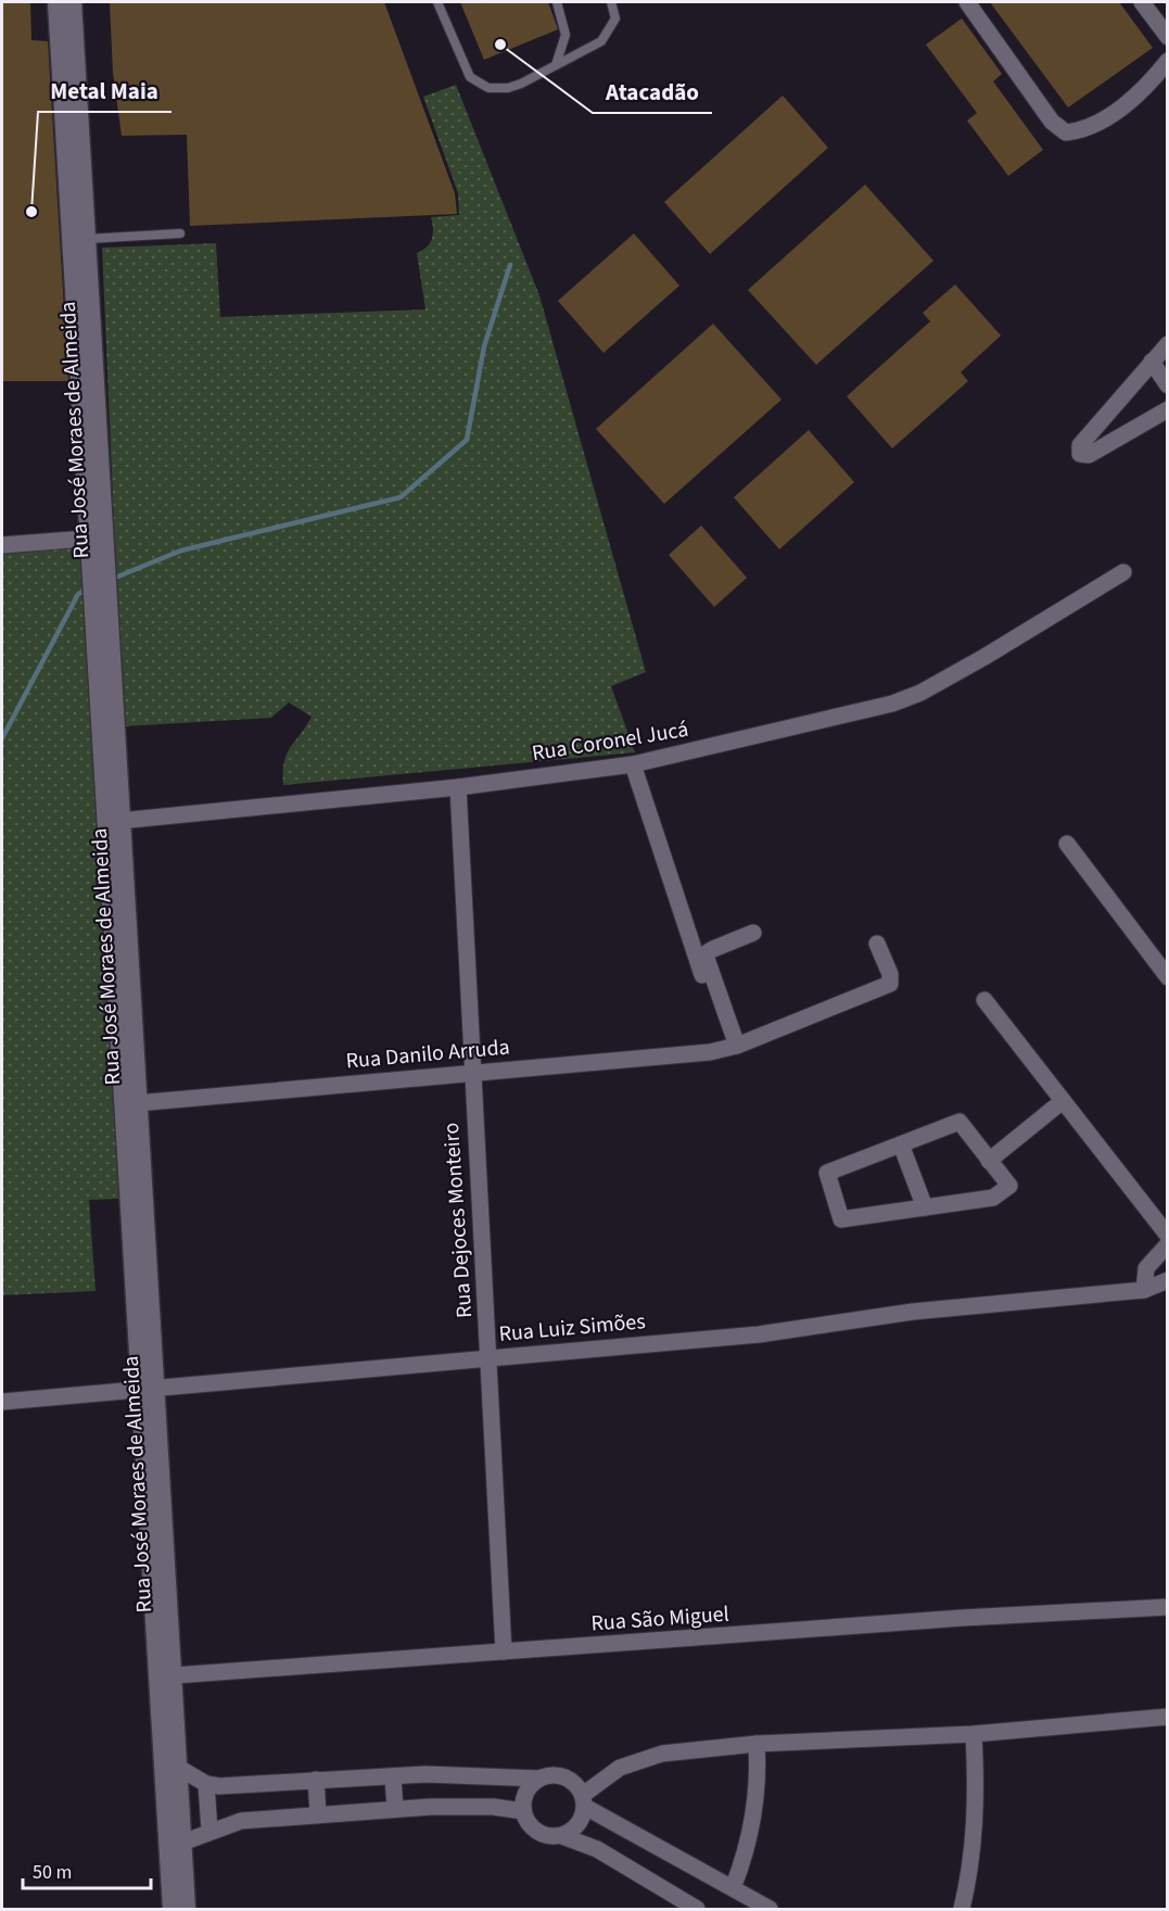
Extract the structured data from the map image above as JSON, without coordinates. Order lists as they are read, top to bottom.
{
  "streets": {
    "street": [
      "Rua José Moraes de Almeida",
      "Rua Coronel Jucá",
      "Rua Danilo Arruda",
      "Rua Dejoces Monteiro",
      "Rua Luiz Simões",
      "Rua São Miguel"
    ]
  },
  "crossings": [
    ["Rua José Moraes de Almeida", "Rua Coronel Jucá"],
    ["Rua José Moraes de Almeida", "Rua Danilo Arruda"],
    ["Rua José Moraes de Almeida", "Rua Luiz Simões"],
    ["Rua José Moraes de Almeida", "Rua São Miguel"],
    ["Rua Coronel Jucá", "Rua Dejoces Monteiro"],
    ["Rua Danilo Arruda", "Rua Dejoces Monteiro"],
    ["Rua Dejoces Monteiro", "Rua Luiz Simões"],
    ["Rua Dejoces Monteiro", "Rua São Miguel"]
  ],
  "places": ["Atacadão", "Metal Maia"],
  "scale_bar": "50 m"
}
